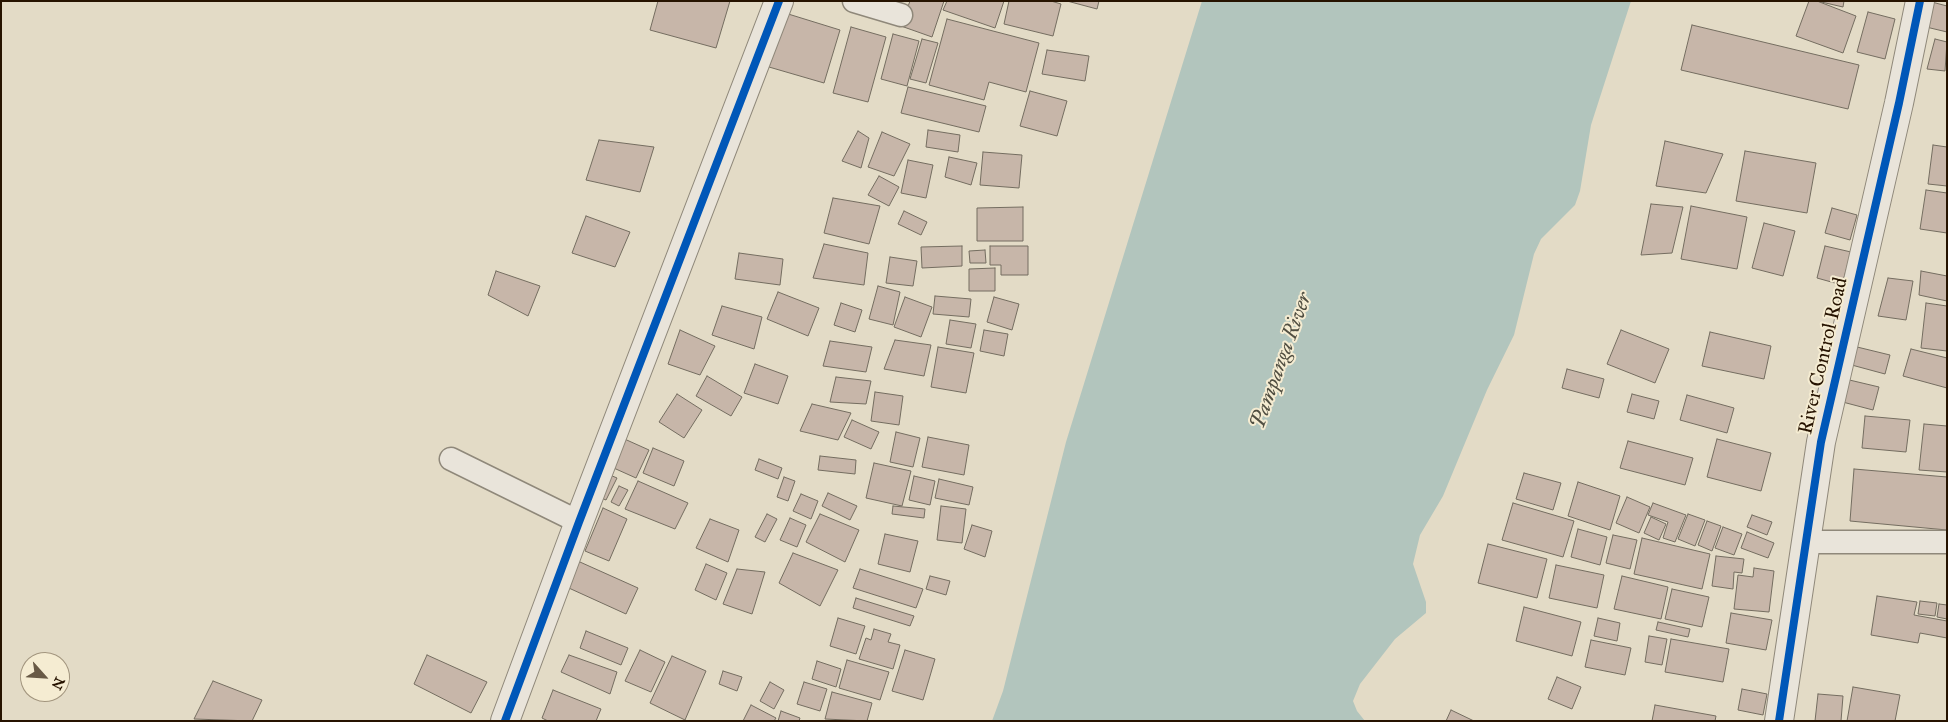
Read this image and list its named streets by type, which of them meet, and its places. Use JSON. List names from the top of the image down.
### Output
{
  "streets": {
    "street": ["River Control Road"]
  },
  "water": ["Pampanga River"],
  "north": "bottom right"
}
